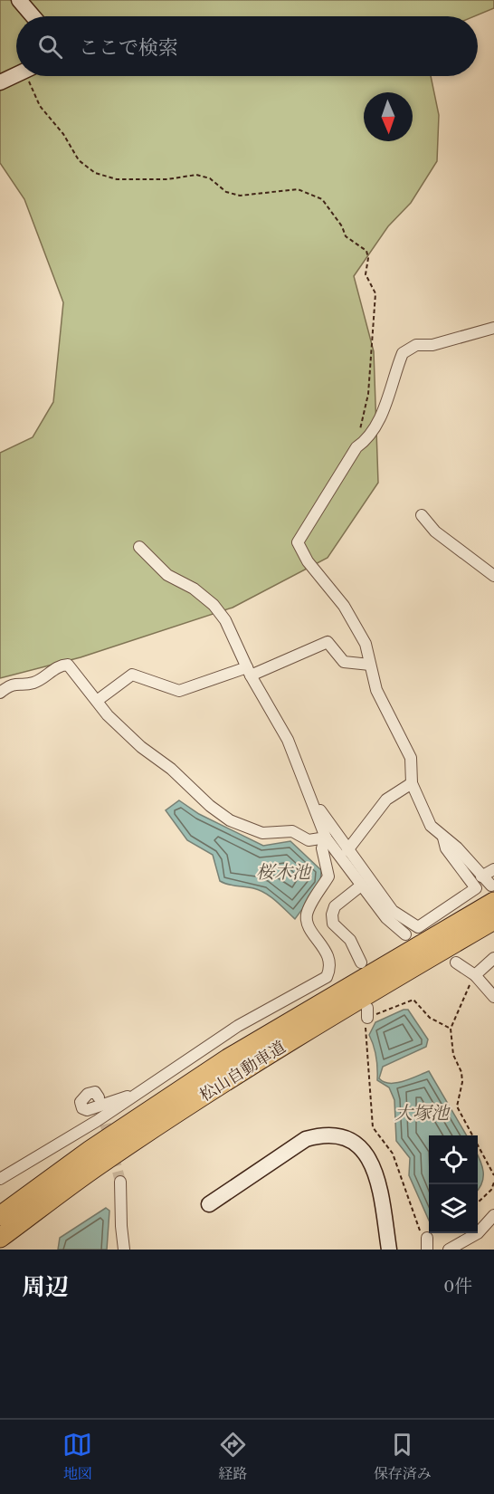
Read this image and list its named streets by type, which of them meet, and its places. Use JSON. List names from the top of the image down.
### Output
{
  "streets": {
    "highway": ["松山自動車道"]
  },
  "water": ["桜木池", "大塚池"],
  "north": "bottom",
  "page": {
    "search": "ここで検索",
    "heading": ["周辺", "0件"],
    "nav": ["地図", "経路", "保存済み"]
  }
}
